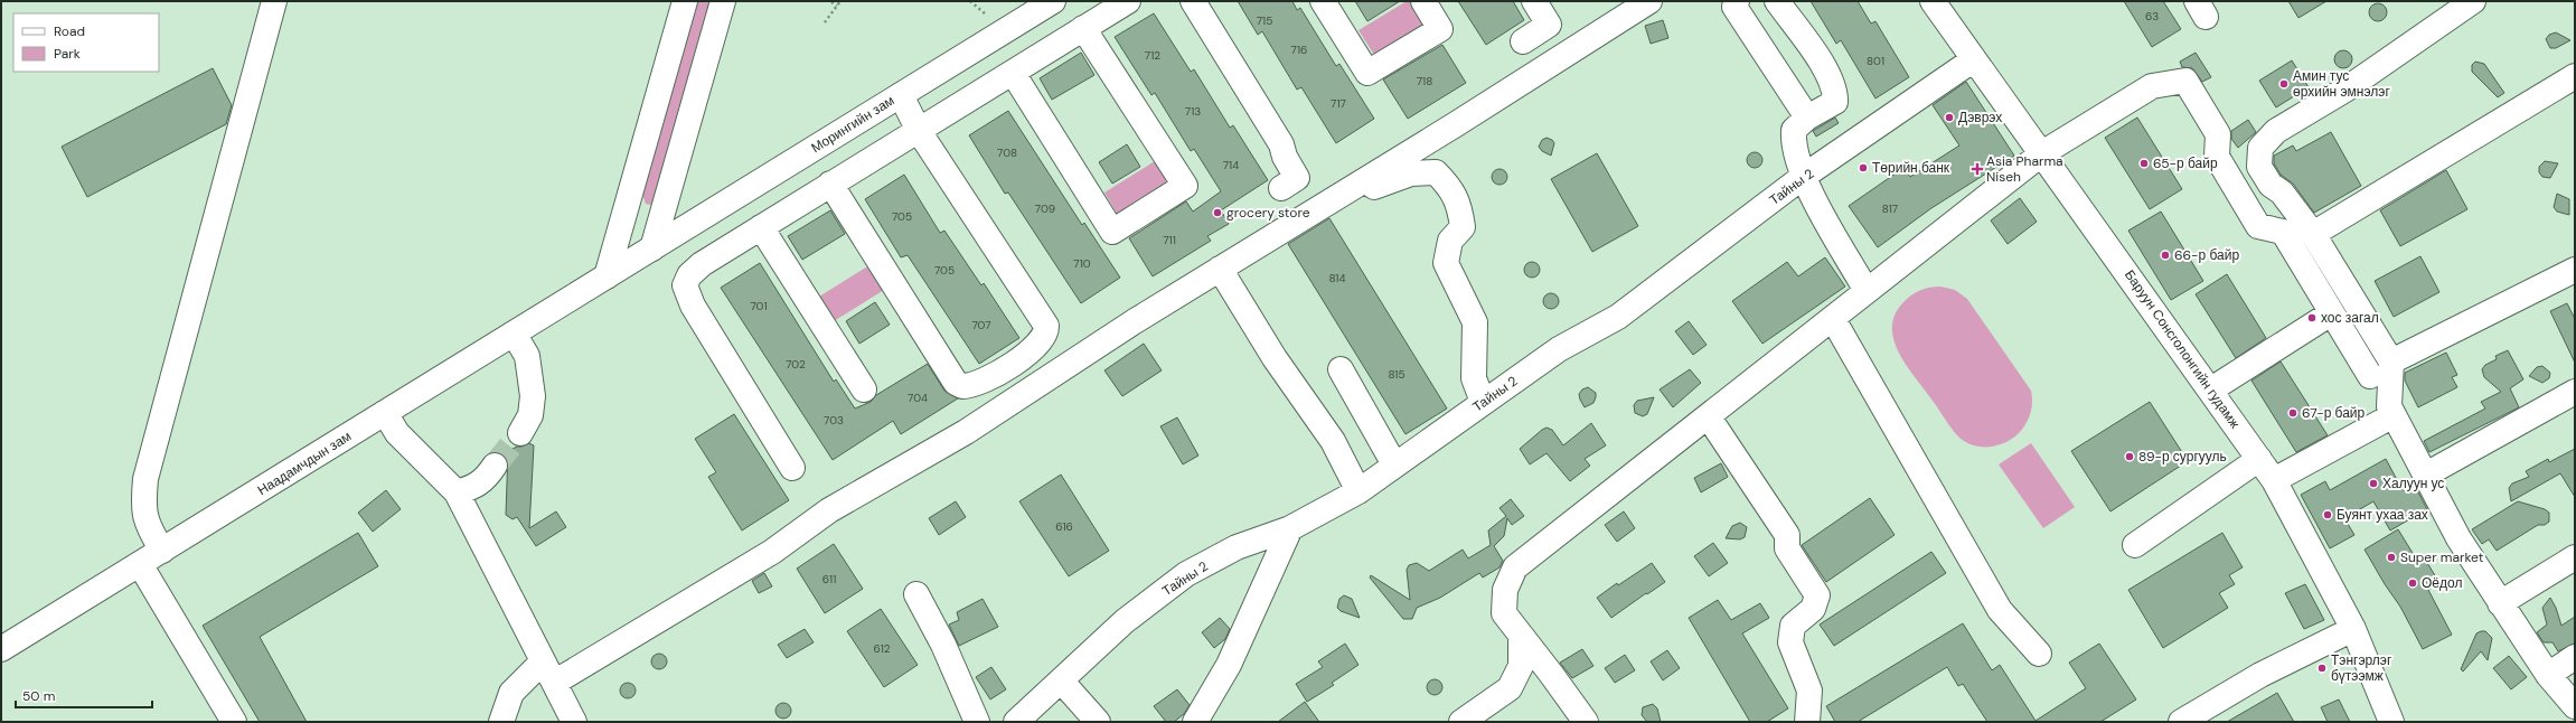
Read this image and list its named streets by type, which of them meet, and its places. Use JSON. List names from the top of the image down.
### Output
{
  "streets": {
    "street": [
      "Морингийн зам",
      "Тайны 2",
      "Баруун Сонсголонгийн гудамж",
      "Наадамчдын зам"
    ]
  },
  "crossings": [
    ["Морингийн зам", "Наадамчдын зам"],
    ["Тайны 2", "Баруун Сонсголонгийн гудамж"]
  ],
  "places": {
    "other": [
      "Амин тус өрхийн эмнэлэг",
      "Дэврэх",
      "65-р байр",
      "Төрийн банк",
      "grocery store",
      "66-р байр",
      "хос загал",
      "67-р байр",
      "89-р сургууль",
      "Халуун ус",
      "Буянт ухаа зах",
      "Super market",
      "Оёдол",
      "Тэнгэрлэг бүтээмж"
    ],
    "health": ["Asia Pharma Niseh"]
  },
  "house_numbers": [
    "63",
    "715",
    "716",
    "712",
    "801",
    "718",
    "717",
    "713",
    "708",
    "714",
    "709",
    "817",
    "705",
    "711",
    "710",
    "705",
    "814",
    "701",
    "707",
    "702",
    "815",
    "704",
    "703",
    "616",
    "611",
    "612"
  ],
  "legend": ["Road", "Park"],
  "scale_bar": "50 m"
}
